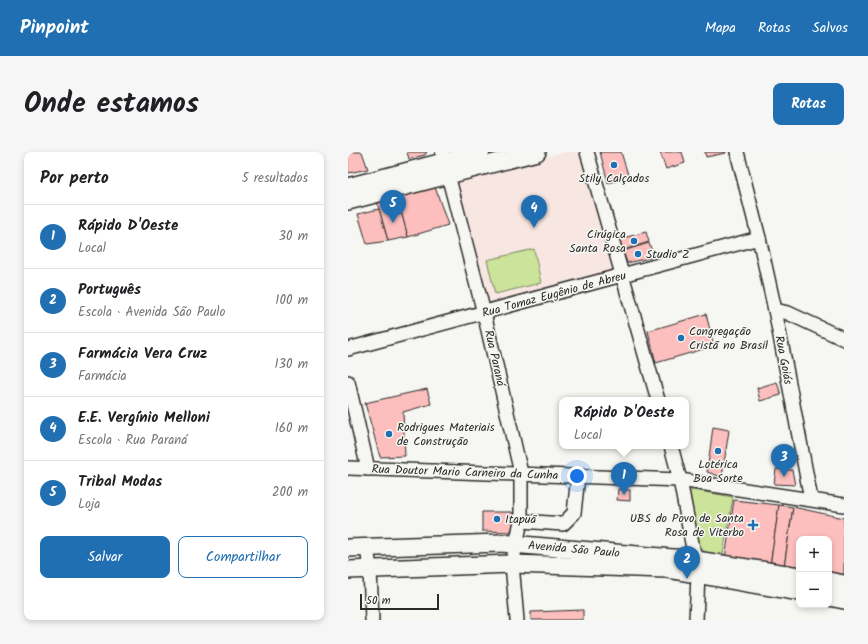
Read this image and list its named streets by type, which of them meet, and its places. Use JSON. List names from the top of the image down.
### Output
{
  "streets": {
    "main road": ["Avenida São Paulo"],
    "street": [
      "Rua Tomaz Eugênio de Abreu",
      "Rua Paraná",
      "Rua Goiás",
      "Rua Doutor Mario Carneiro da Cunha"
    ]
  },
  "crossings": [
    ["Rua Tomaz Eugênio de Abreu", "Rua Paraná"],
    ["Rua Tomaz Eugênio de Abreu", "Rua Goiás"],
    ["Rua Paraná", "Rua Doutor Mario Carneiro da Cunha"],
    ["Rua Paraná", "Avenida São Paulo"],
    ["Rua Goiás", "Rua Doutor Mario Carneiro da Cunha"]
  ],
  "places": {
    "other": [
      "Stily Calçados",
      "Cirúgica Santa Rosa",
      "Studio Z",
      "Congregação Cristã no Brasil",
      "Rodrigues Materiais de Construção",
      "Lotérica Boa Sorte",
      "Itapuã"
    ],
    "health": ["UBS do Povo de Santa Rosa de Viterbo"]
  },
  "scale_bar": "50 m",
  "page": {
    "header": "Pinpoint",
    "nav": ["Mapa", "Rotas", "Salvos"],
    "title": "Onde estamos",
    "buttons": [
      "Rotas",
      ["Salvar", "Compartilhar"]
    ],
    "heading": ["Por perto", "5 resultados"],
    "pins": [
      "5",
      "4",
      "3",
      "1",
      "2"
    ],
    "list": [
      {
        "mark": "1",
        "name": "Rápido D'Oeste",
        "note": "Local",
        "value": "30 m"
      },
      {
        "mark": "2",
        "name": "Português",
        "note": "Escola · Avenida São Paulo",
        "value": "100 m"
      },
      {
        "mark": "3",
        "name": "Farmácia Vera Cruz",
        "note": "Farmácia",
        "value": "130 m"
      },
      {
        "mark": "4",
        "name": "E.E. Vergínio Melloni",
        "note": "Escola · Rua Paraná",
        "value": "160 m"
      },
      {
        "mark": "5",
        "name": "Tribal Modas",
        "note": "Loja",
        "value": "200 m"
      }
    ],
    "popup": ["Rápido D'Oeste", "Local"],
    "map_buttons": ["+", "−"],
    "scale": "50 m"
  }
}
